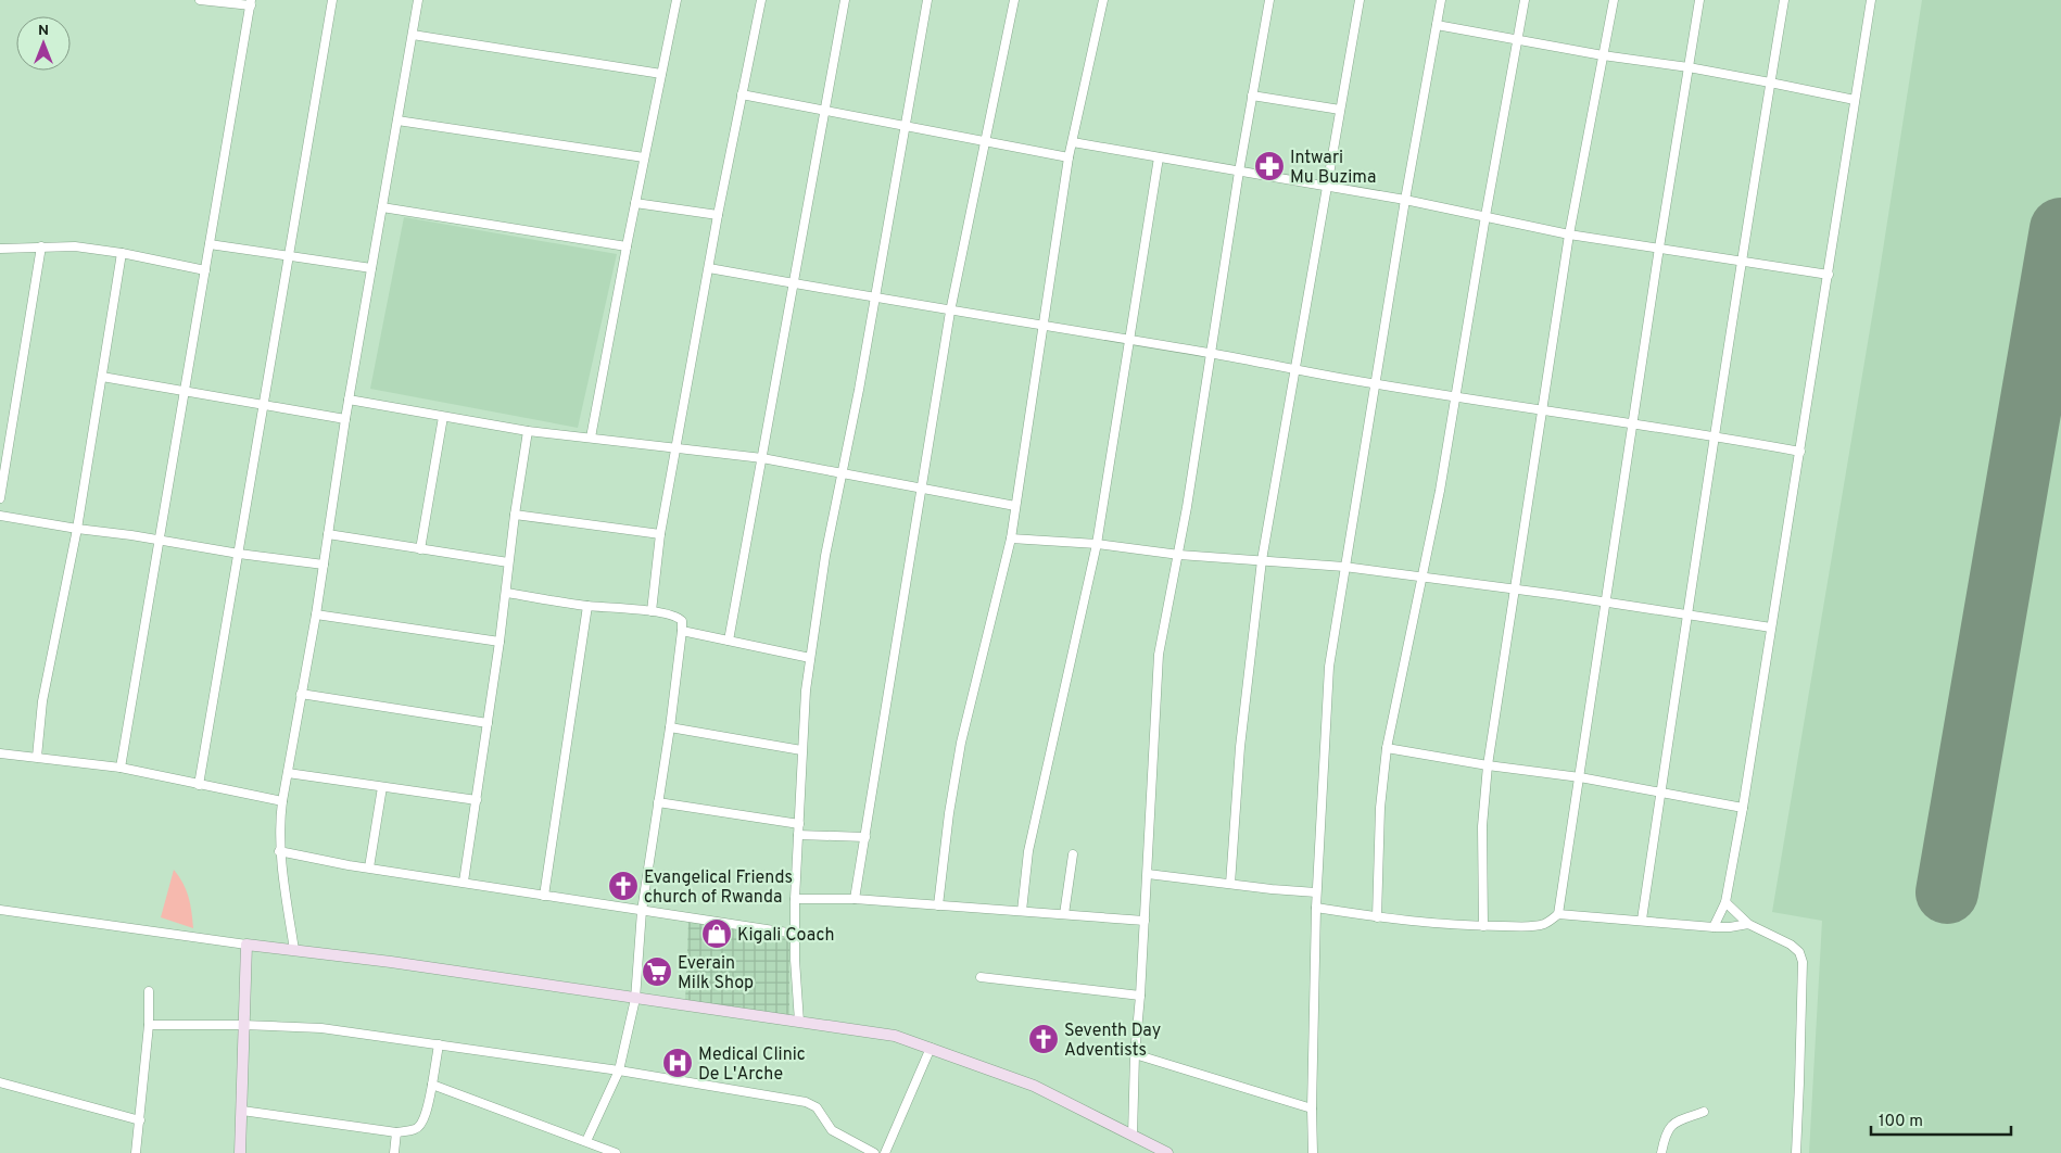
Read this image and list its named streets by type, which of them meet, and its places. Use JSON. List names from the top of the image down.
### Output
{
  "places": {
    "pharmacy": ["Intwari Mu Buzima"],
    "church": ["Evangelical Friends church of Rwanda", "Seventh Day Adventists"],
    "shop": ["Kigali Coach"],
    "supermarket": ["Everain Milk Shop"],
    "hospital": ["Medical Clinic De L'Arche"]
  },
  "scale_bar": "100 m",
  "north": "top"
}
